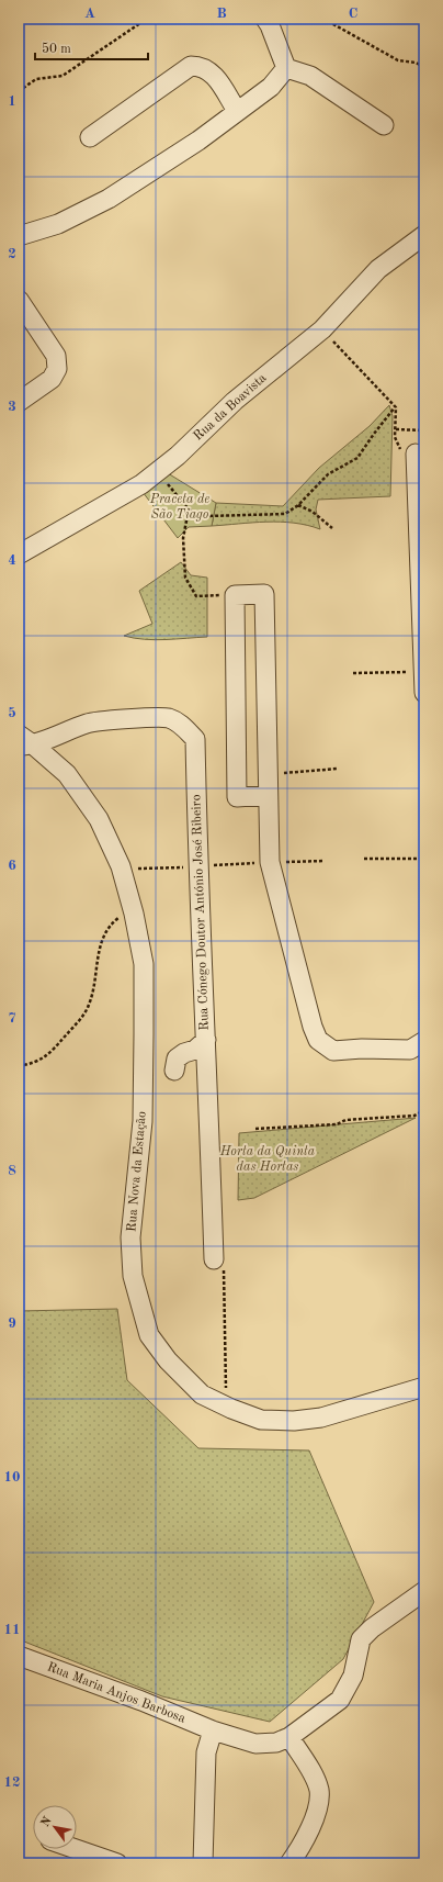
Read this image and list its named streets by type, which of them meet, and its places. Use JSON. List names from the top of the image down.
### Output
{
  "streets": {
    "street": [
      "Rua da Boavista",
      "Rua Cónego Doutor António José Ribeiro",
      "Rua Nova da Estação",
      "Rua Maria Anjos Barbosa"
    ]
  },
  "crossings": [
    ["Rua Cónego Doutor António José Ribeiro", "Rua Nova da Estação"]
  ],
  "parks": ["Praceta de São Tiago", "Horta da Quinta das Hortas"],
  "scale_bar": "50 m",
  "north": "top left",
  "grid": {
    "columns": ["A", "B", "C"],
    "rows": [
      "1",
      "2",
      "3",
      "4",
      "5",
      "6",
      "7",
      "8",
      "9",
      "10",
      "11",
      "12"
    ]
  }
}
